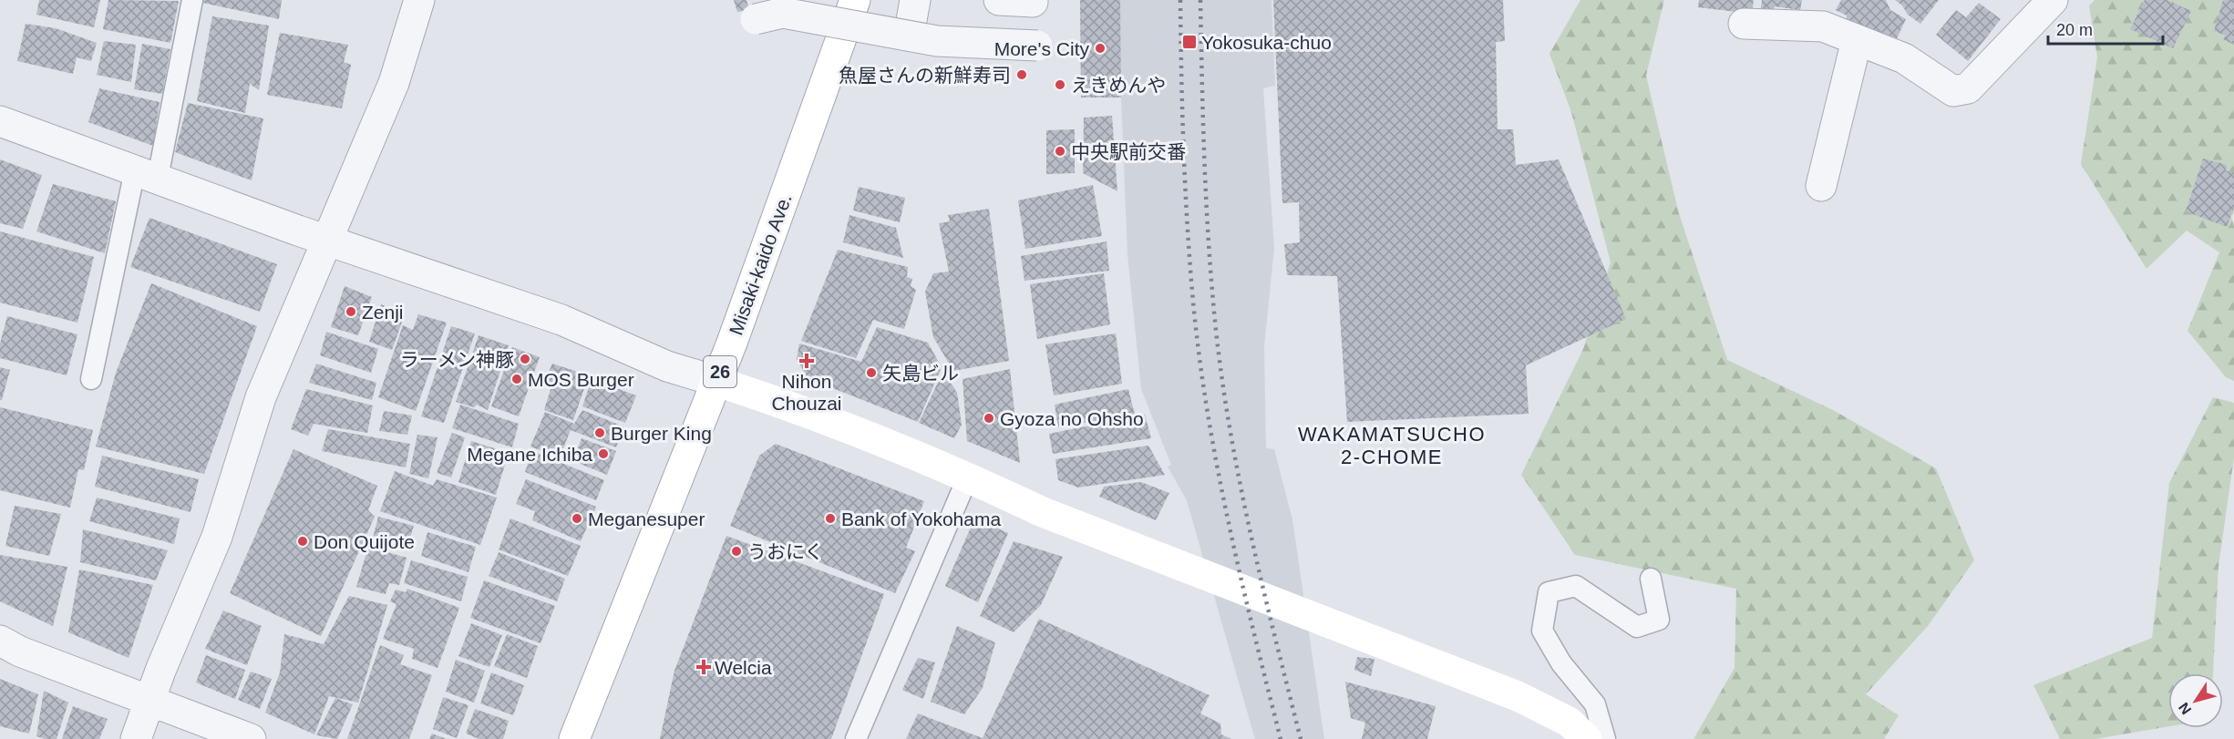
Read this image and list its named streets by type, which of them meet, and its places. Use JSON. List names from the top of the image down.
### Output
{
  "streets": {
    "street": ["Misaki-kaido Ave.", "26"]
  },
  "districts": ["WAKAMATSUCHO 2-CHOME"],
  "places": {
    "transit": ["Yokosuka-chuo"],
    "other": [
      "More's City",
      "魚屋さんの新鮮寿司",
      "えきめんや",
      "中央駅前交番",
      "Zenji",
      "ラーメン神豚",
      "矢島ビル",
      "MOS Burger",
      "Gyoza no Ohsho",
      "Burger King",
      "Megane Ichiba",
      "Meganesuper",
      "Bank of Yokohama",
      "Don Quijote",
      "うおにく"
    ],
    "health": ["Nihon Chouzai", "Welcia"]
  },
  "scale_bar": "20 m",
  "north": "bottom left"
}
